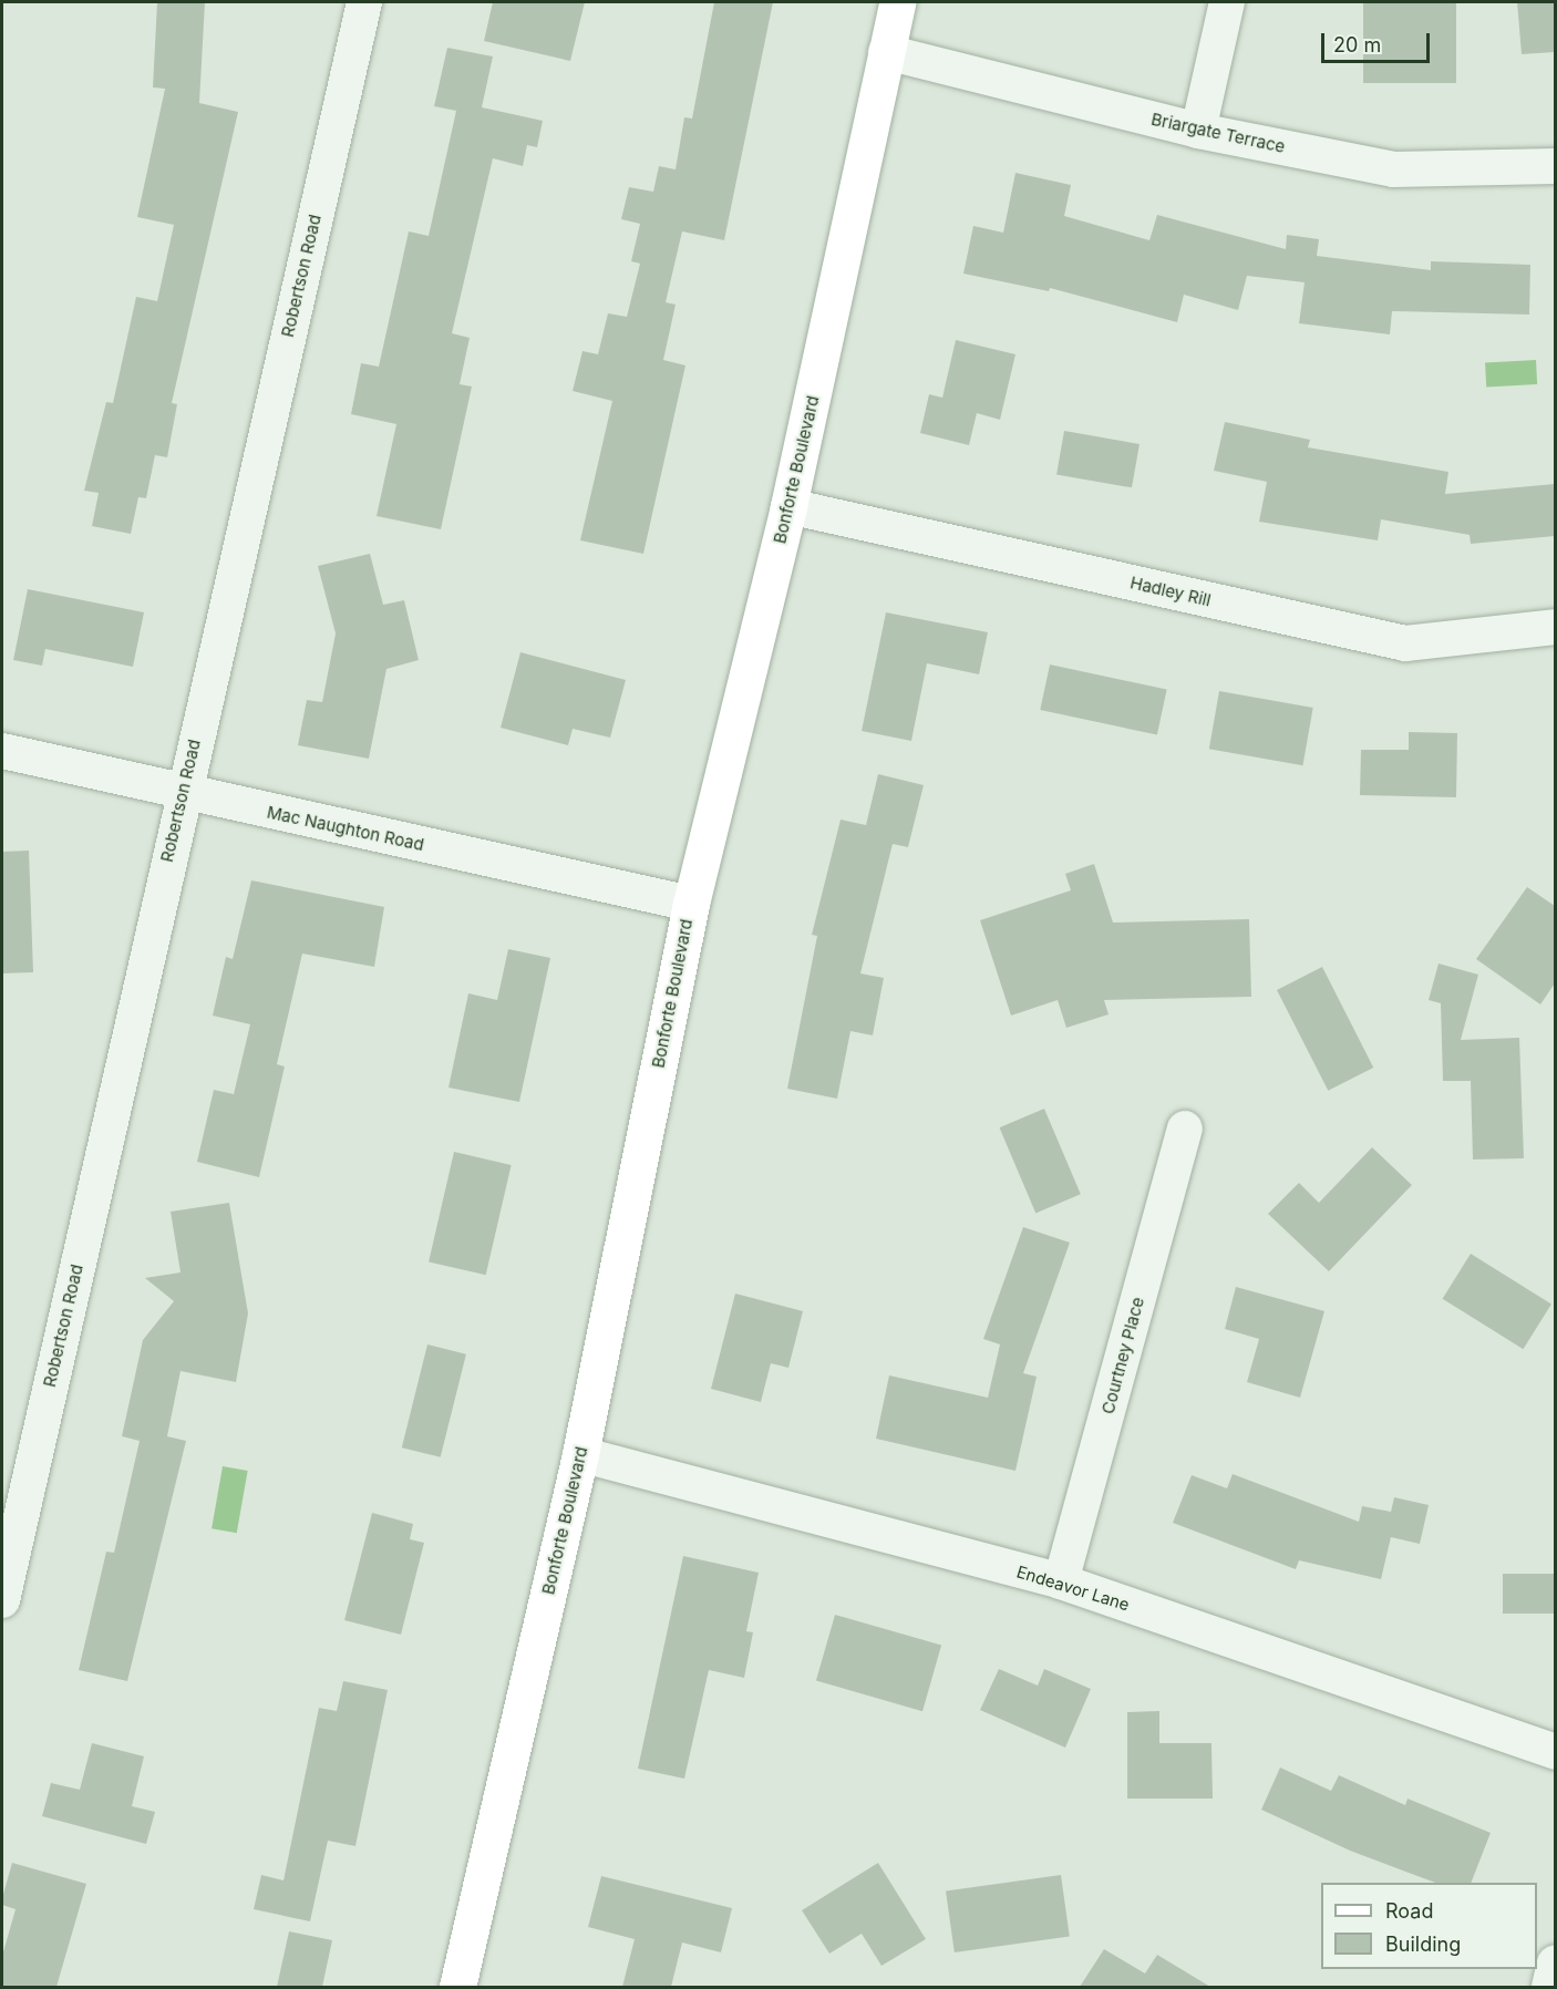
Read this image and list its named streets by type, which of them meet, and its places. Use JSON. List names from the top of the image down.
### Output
{
  "streets": {
    "main road": ["Bonforte Boulevard"],
    "street": [
      "Briargate Terrace",
      "Robertson Road",
      "Hadley Rill",
      "Mac Naughton Road",
      "Courtney Place",
      "Endeavor Lane"
    ]
  },
  "crossings": [
    ["Briargate Terrace", "Bonforte Boulevard"],
    ["Robertson Road", "Mac Naughton Road"],
    ["Bonforte Boulevard", "Hadley Rill"],
    ["Bonforte Boulevard", "Mac Naughton Road"],
    ["Bonforte Boulevard", "Endeavor Lane"],
    ["Courtney Place", "Endeavor Lane"]
  ],
  "legend": ["Road", "Building"],
  "scale_bar": "20 m"
}
